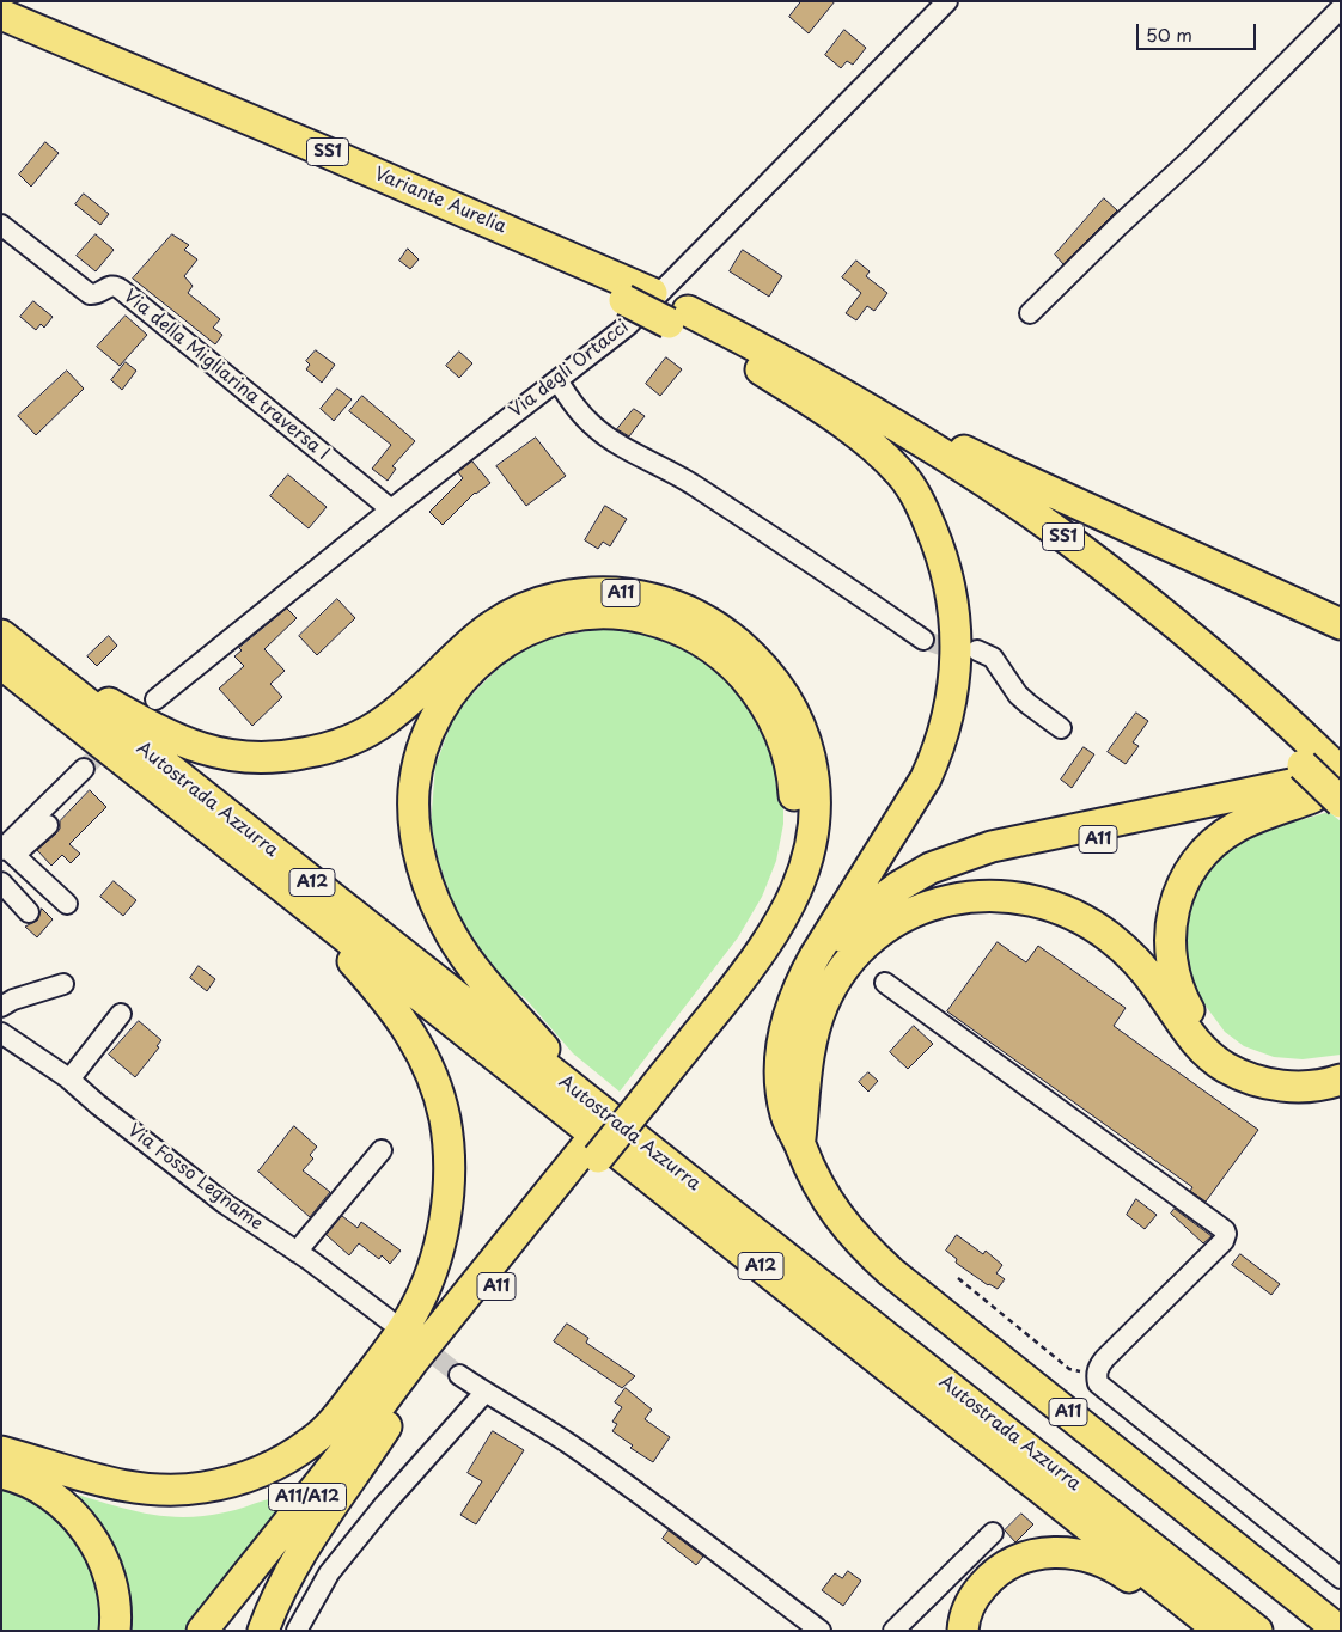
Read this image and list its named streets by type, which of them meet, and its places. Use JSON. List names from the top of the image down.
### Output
{
  "streets": {
    "highway": [
      "SS1",
      "Variante Aurelia",
      "A11",
      "Autostrada Azzurra",
      "A12",
      "A11/A12"
    ],
    "street": ["Via degli Ortacci", "Via della Migliarina traversa I", "Via Fosso Legname"]
  },
  "crossings": [
    ["SS1", "Variante Aurelia"],
    ["SS1", "A11"],
    ["Via degli Ortacci", "Via della Migliarina traversa I"],
    ["A11", "Autostrada Azzurra"],
    ["A11", "A11/A12"]
  ],
  "scale_bar": "50 m"
}
